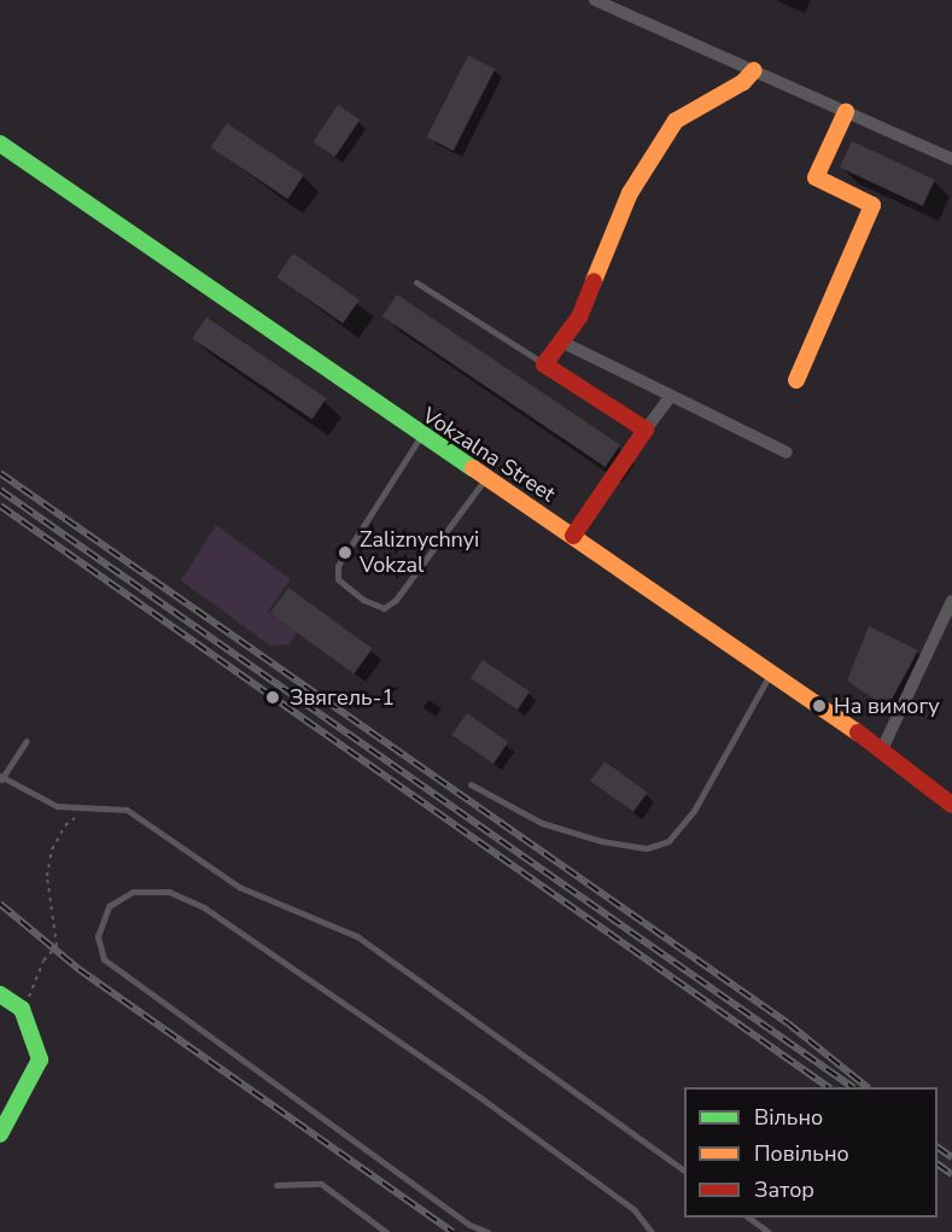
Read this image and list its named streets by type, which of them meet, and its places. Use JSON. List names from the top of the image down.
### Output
{
  "streets": {
    "street": ["Vokzalna Street"]
  },
  "places": ["Zaliznychnyi Vokzal", "Звягель-1", "На вимогу"],
  "legend": ["Вільно", "Повільно", "Затор"]
}
